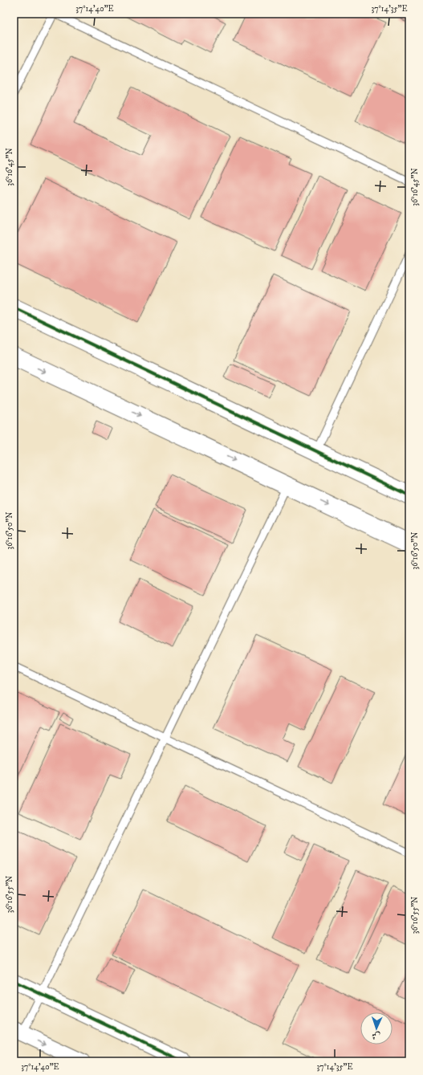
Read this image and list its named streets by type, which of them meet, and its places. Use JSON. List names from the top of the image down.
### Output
{
  "north": "bottom",
  "coordinates": [
    "37°14'40\"E",
    "37°14'35\"E",
    "36°16'45\"N",
    "36°16'50\"N",
    "36°16'55\"N"
  ]
}
